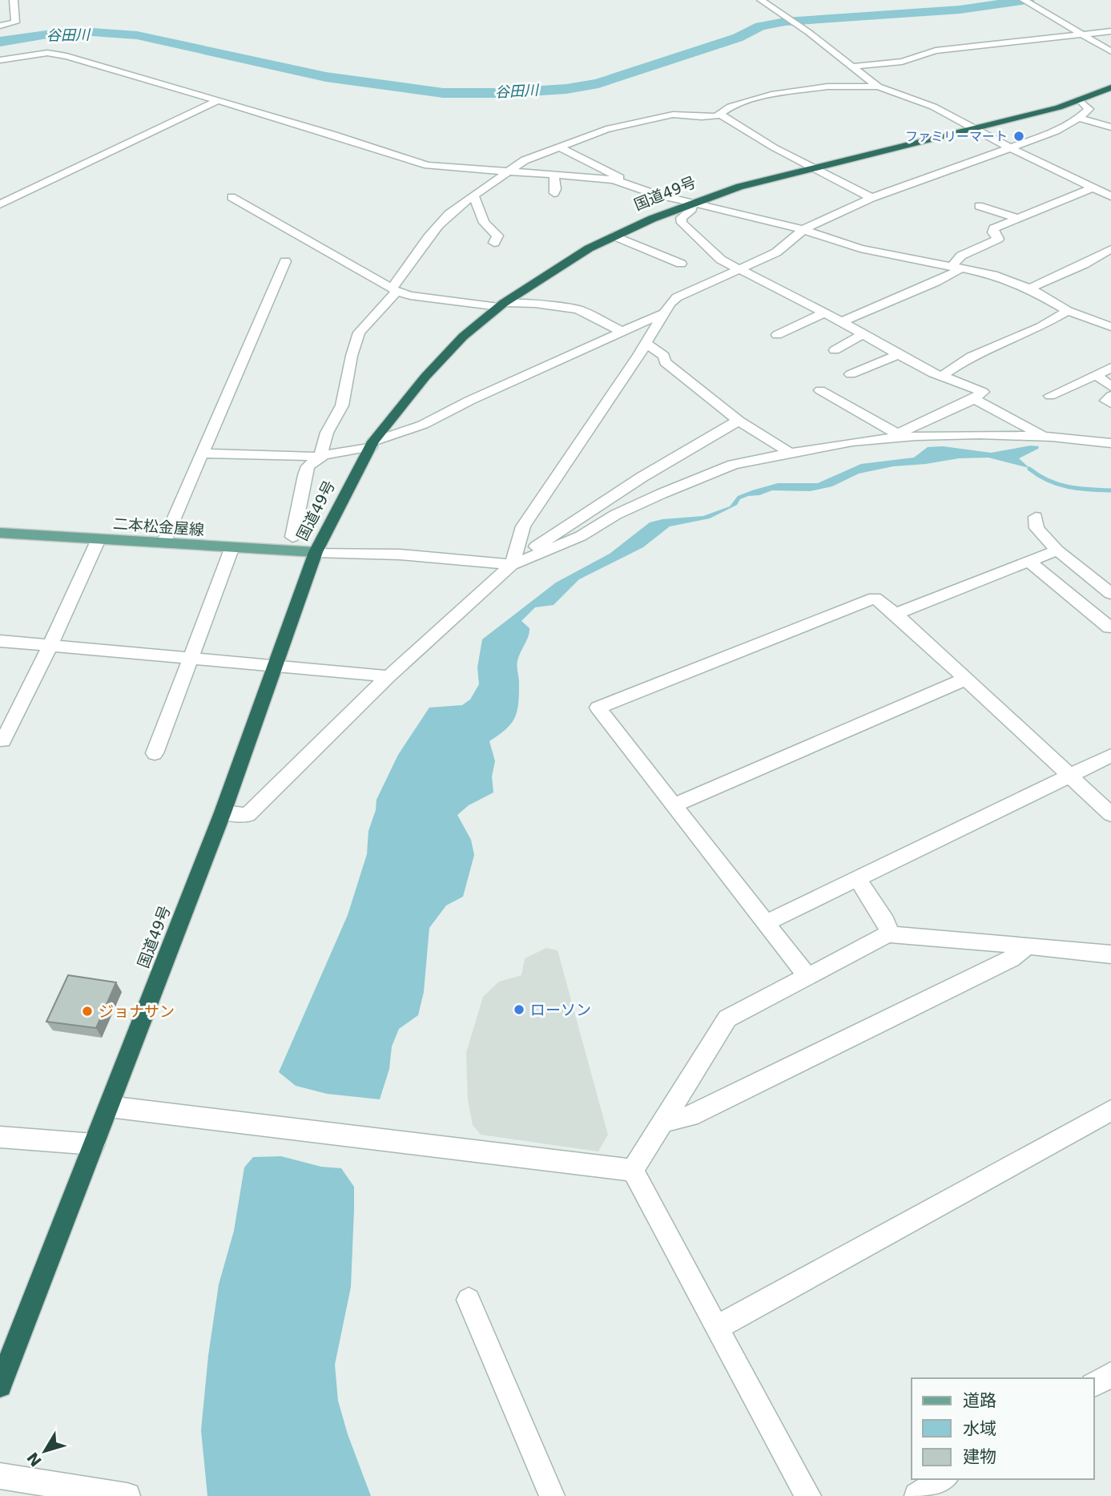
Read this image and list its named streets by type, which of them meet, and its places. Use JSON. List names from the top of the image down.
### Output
{
  "streets": {
    "highway": ["国道49号"],
    "main road": ["二本松金屋線"]
  },
  "crossings": [
    ["国道49号", "二本松金屋線"]
  ],
  "water": ["谷田川"],
  "places": ["ファミリーマート", "ローソン", "ジョナサン"],
  "legend": ["道路", "水域", "建物"],
  "north": "bottom left"
}
